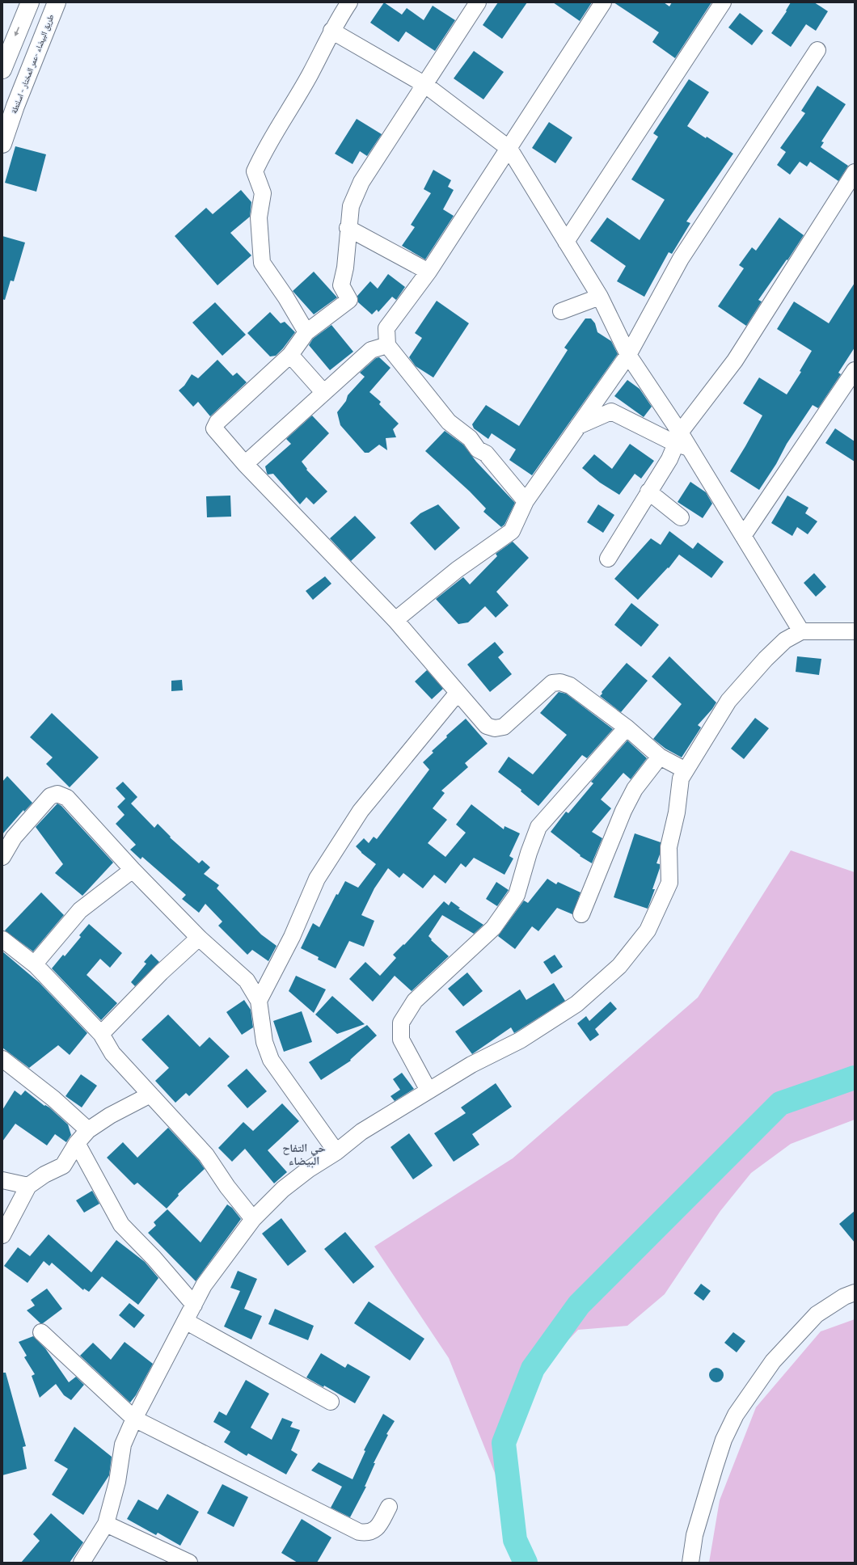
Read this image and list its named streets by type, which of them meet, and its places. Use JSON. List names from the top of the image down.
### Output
{
  "streets": {
    "main road": ["طريق البيضاء -عمر المختار - اسلنطة"]
  },
  "districts": ["حي التفاح البيضاء"]
}
